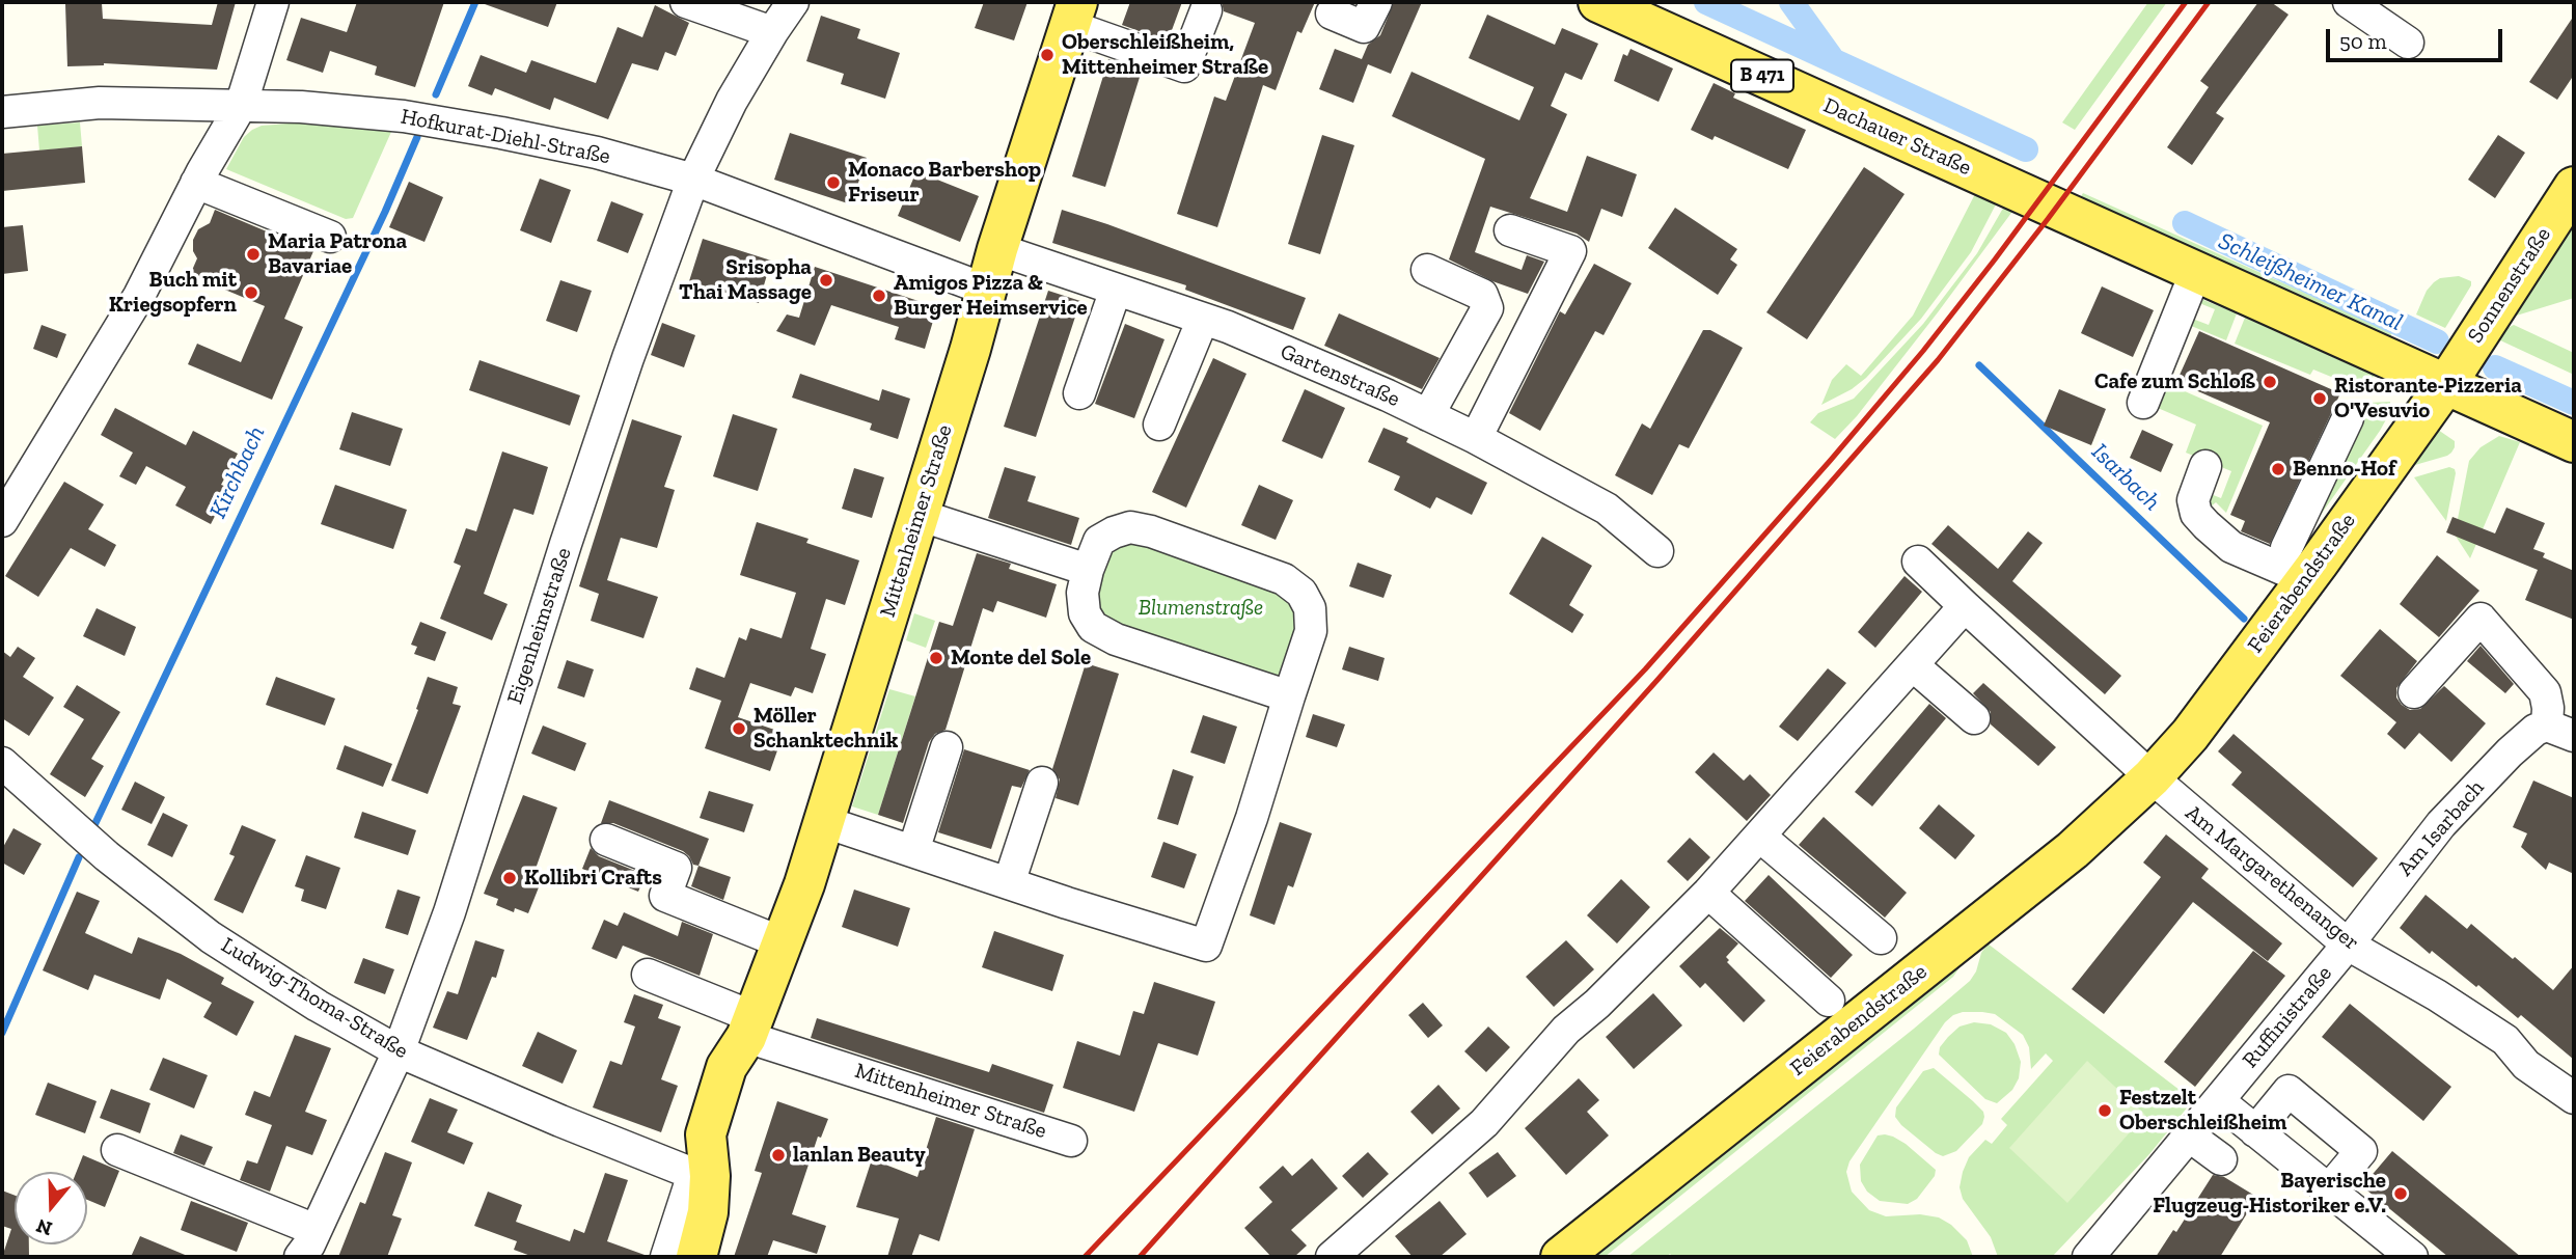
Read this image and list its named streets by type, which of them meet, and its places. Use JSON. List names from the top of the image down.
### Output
{
  "streets": {
    "main road": [
      "B 471",
      "Dachauer Straße",
      "Sonnenstraße",
      "Mittenheimer Straße",
      "Feierabendstraße"
    ],
    "street": [
      "Hofkurat-Diehl-Straße",
      "Gartenstraße",
      "Eigenheimstraße",
      "Am Isarbach",
      "Am Margarethenanger",
      "Ludwig-Thoma-Straße",
      "Ruffinistraße"
    ]
  },
  "crossings": [
    ["Hofkurat-Diehl-Straße", "Mittenheimer Straße"],
    ["Hofkurat-Diehl-Straße", "Eigenheimstraße"],
    ["Dachauer Straße", "Sonnenstraße"],
    ["Dachauer Straße", "Feierabendstraße"],
    ["Sonnenstraße", "Feierabendstraße"],
    ["Gartenstraße", "Mittenheimer Straße"],
    ["Feierabendstraße", "Am Margarethenanger"],
    ["Eigenheimstraße", "Ludwig-Thoma-Straße"],
    ["Am Isarbach", "Am Margarethenanger"],
    ["Am Isarbach", "Ruffinistraße"],
    ["Am Margarethenanger", "Ruffinistraße"]
  ],
  "water": ["Schleißheimer Kanal", "Kirchbach", "Isarbach"],
  "parks": ["Blumenstraße"],
  "places": [
    "Oberschleißheim, Mittenheimer Straße",
    "Monaco Barbershop Friseur",
    "Maria Patrona Bavariae",
    "Srisopha Thai Massage",
    "Buch mit Kriegsopfern",
    "Amigos Pizza & Burger Heimservice",
    "Cafe zum Schloß",
    "Ristorante-Pizzeria O'Vesuvio",
    "Benno-Hof",
    "Monte del Sole",
    "Möller Schanktechnik",
    "Kollibri Crafts",
    "Festzelt Oberschleißheim",
    "lanlan Beauty",
    "Bayerische Flugzeug-Historiker e.V."
  ],
  "scale_bar": "50 m",
  "north": "bottom"
}
